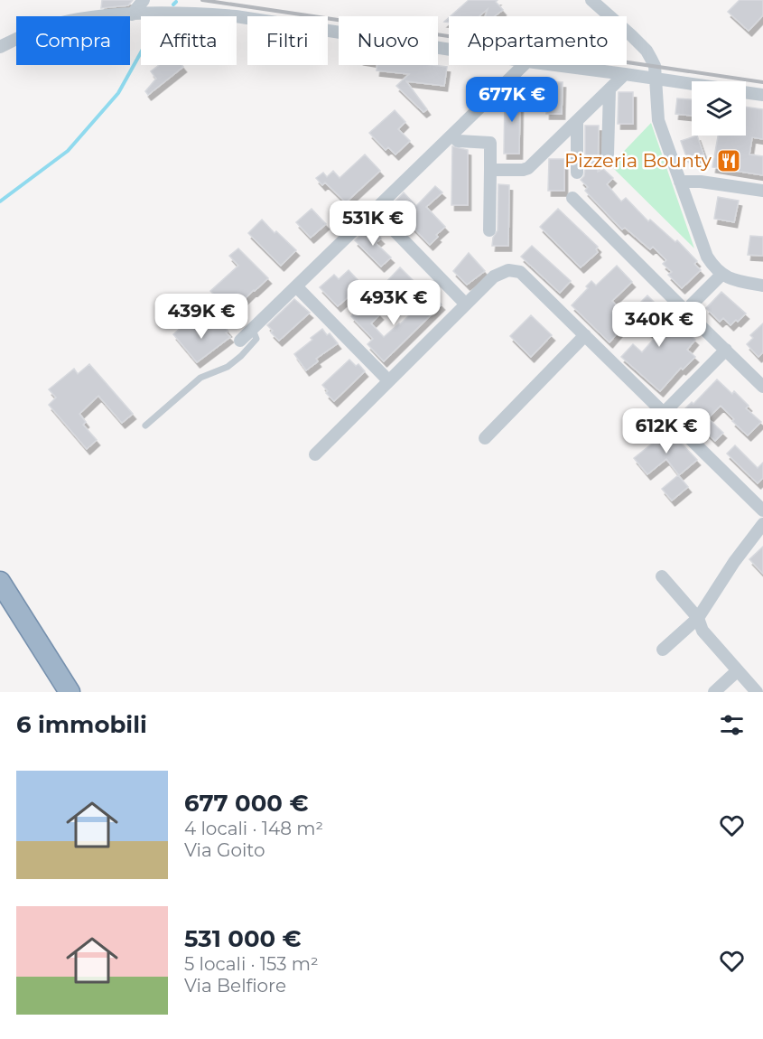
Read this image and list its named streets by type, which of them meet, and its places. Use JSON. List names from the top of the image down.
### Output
{
  "places": {
    "restaurant": ["Pizzeria Bounty"]
  },
  "page": {
    "chip": [
      "Compra",
      "Affitta",
      "Filtri",
      "Nuovo",
      "Appartamento"
    ],
    "price": [
      "677K €",
      "531K €",
      "493K €",
      "439K €",
      "340K €",
      "612K €"
    ],
    "heading": "6 immobili",
    "list": [
      {
        "name": "677 000 €",
        "note": "4 locali · 148 m² · Via Goito"
      },
      {
        "name": "531 000 €",
        "note": "5 locali · 153 m² · Via Belfiore"
      }
    ]
  }
}
